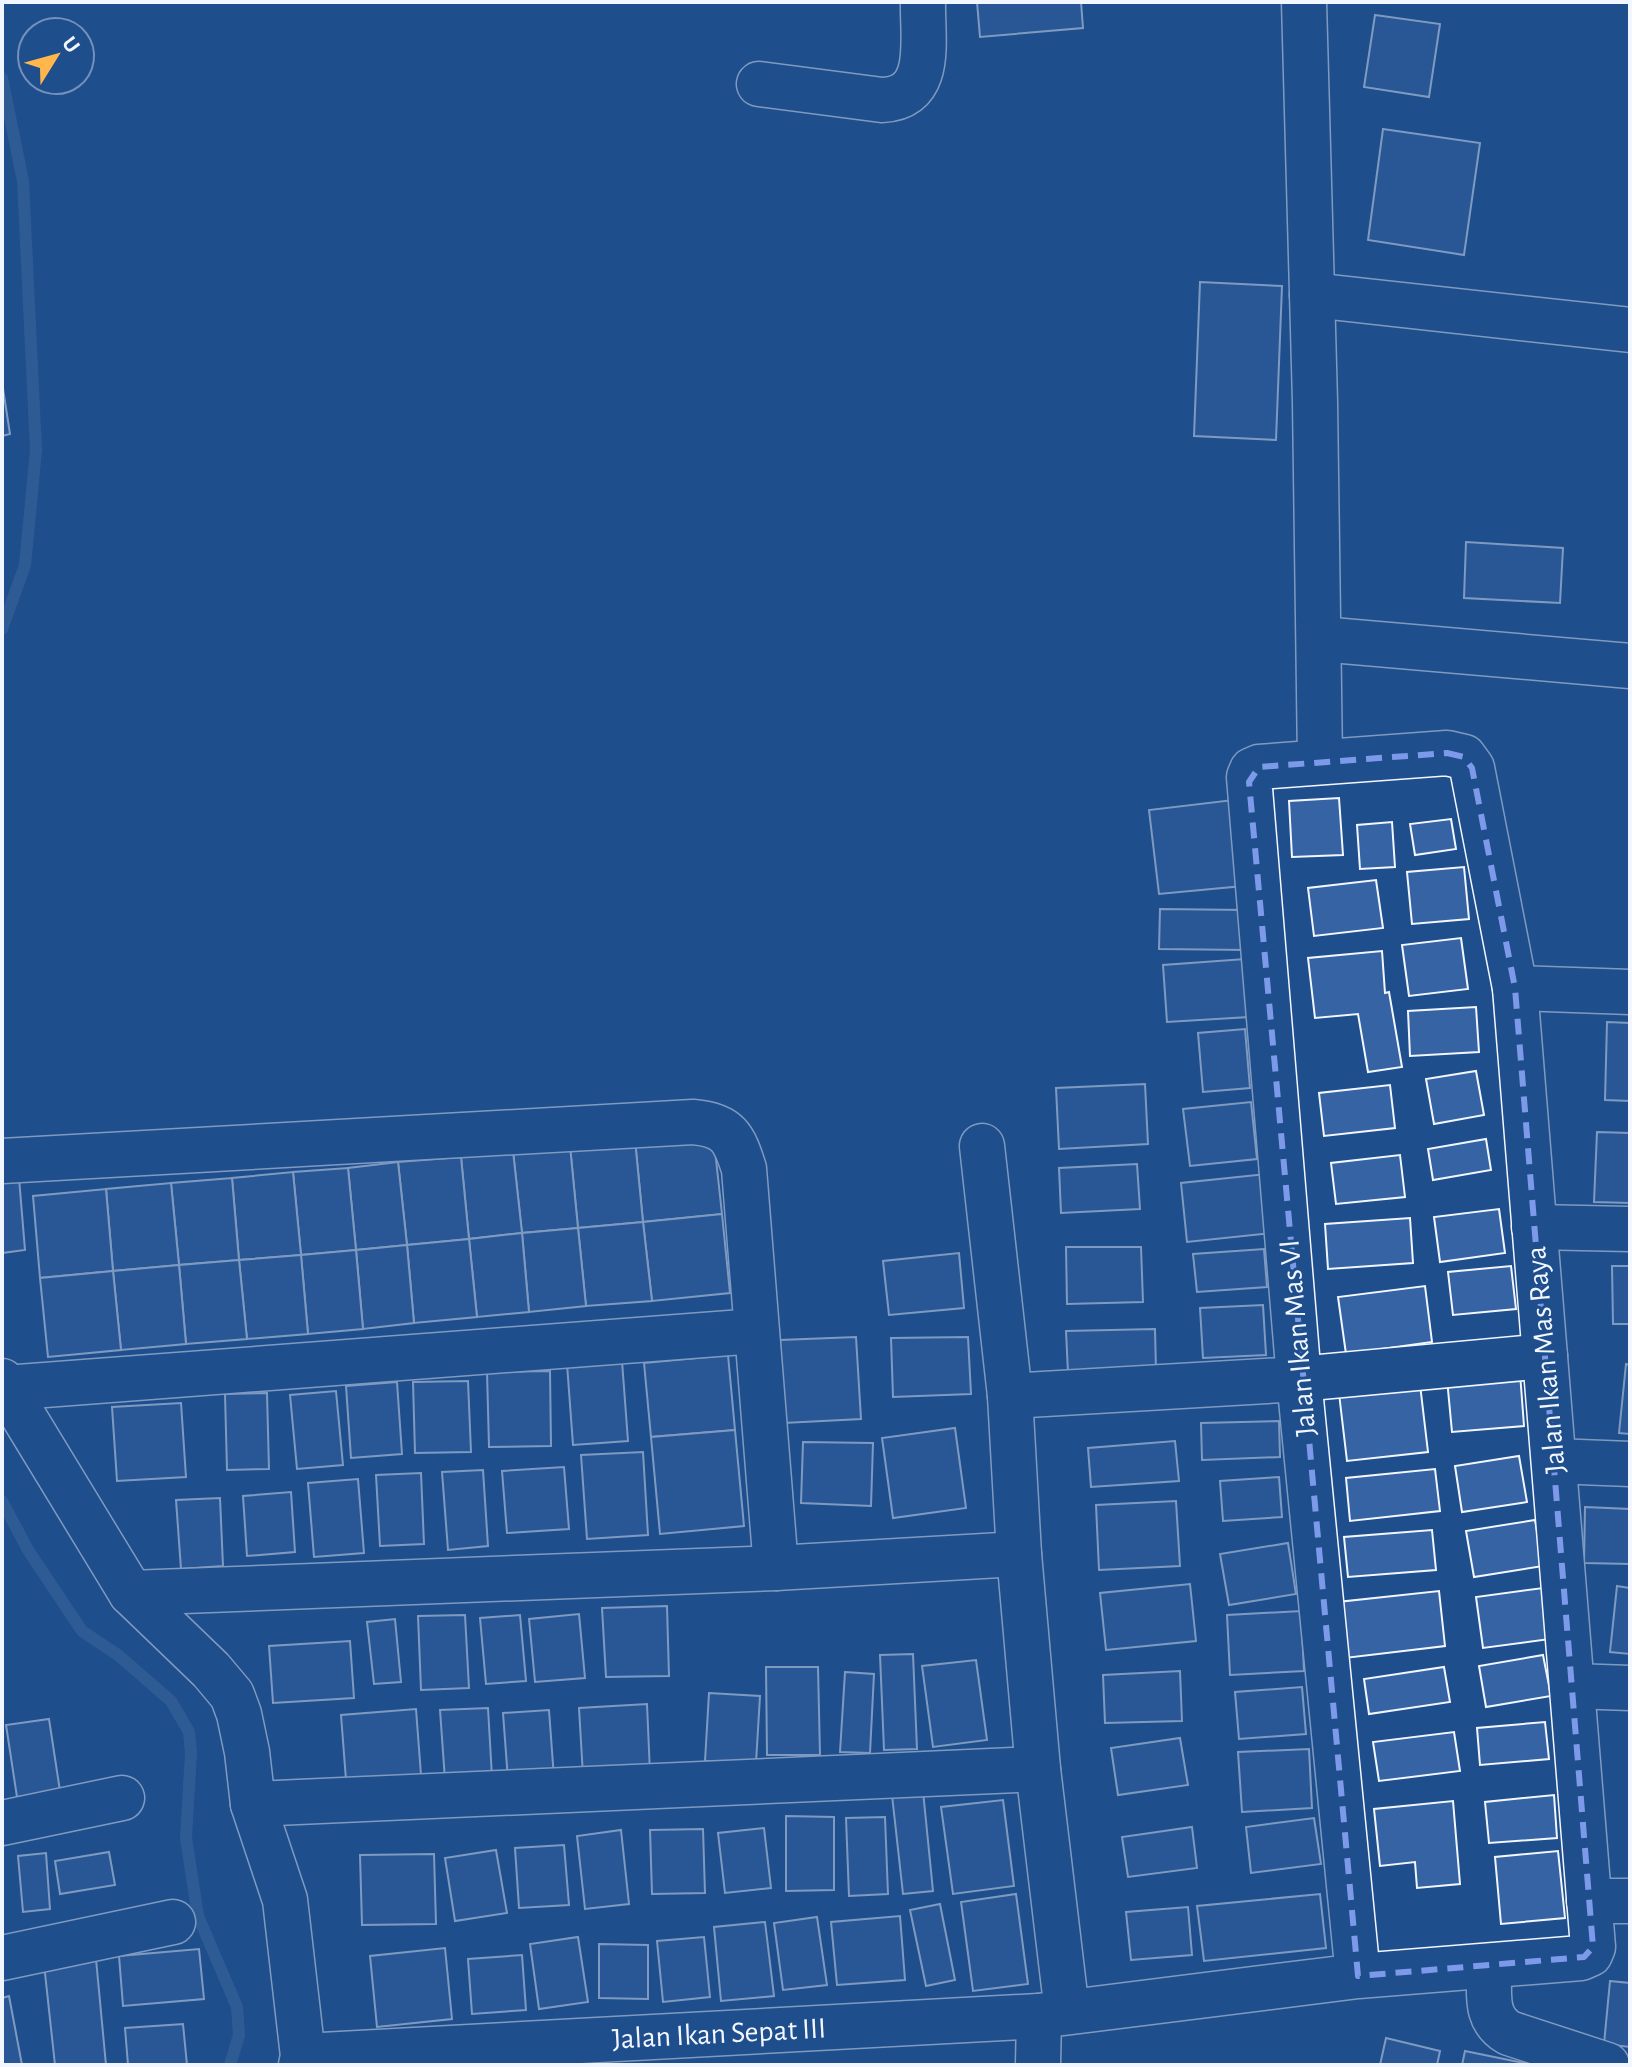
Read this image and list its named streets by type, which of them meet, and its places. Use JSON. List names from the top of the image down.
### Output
{
  "streets": {
    "street": ["Jalan Ikan Mas VI", "Jalan Ikan Mas Raya", "Jalan Ikan Sepat III"]
  },
  "crossings": [
    ["Jalan Ikan Mas VI", "Jalan Ikan Mas Raya"],
    ["Jalan Ikan Mas VI", "Jalan Ikan Sepat III"],
    ["Jalan Ikan Mas Raya", "Jalan Ikan Sepat III"]
  ],
  "north": "top right"
}
